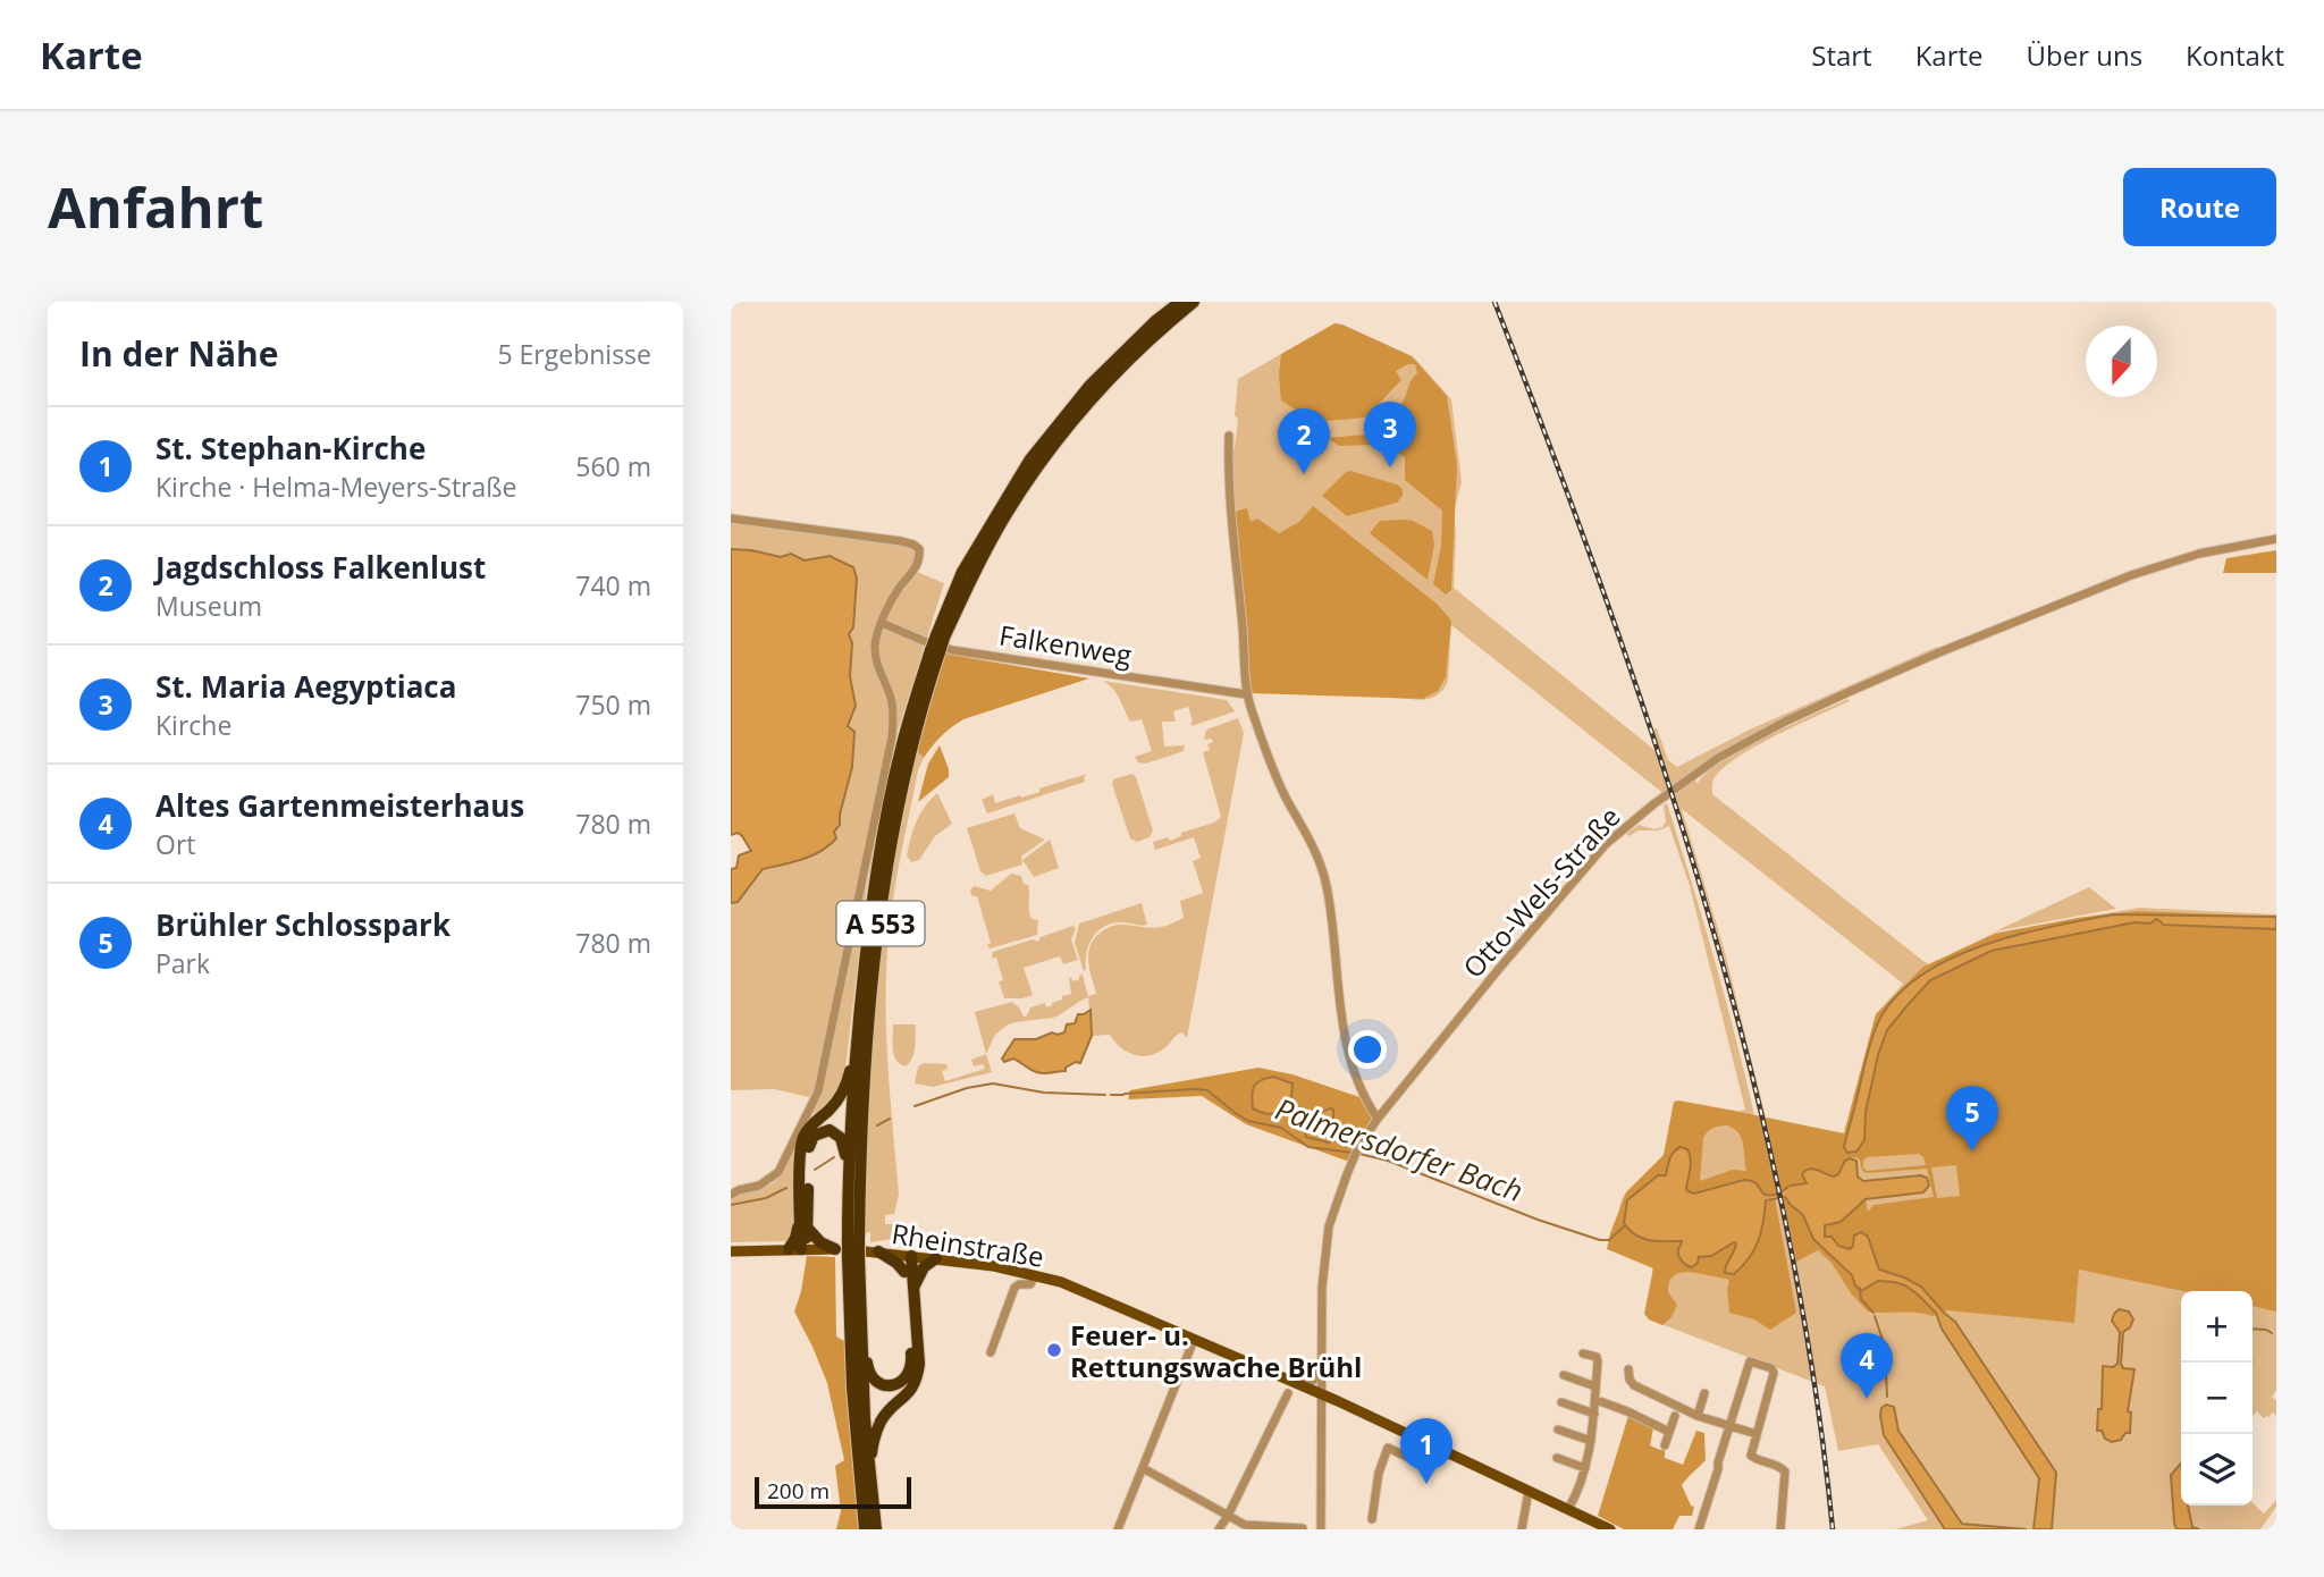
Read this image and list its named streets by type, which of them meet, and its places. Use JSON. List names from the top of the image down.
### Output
{
  "streets": {
    "highway": ["A 553"],
    "main road": ["Rheinstraße"],
    "street": ["Falkenweg", "Otto-Wels-Straße"]
  },
  "crossings": [
    ["Otto-Wels-Straße", "Rheinstraße"]
  ],
  "water": ["Palmersdorfer Bach"],
  "places": ["Feuer- u. Rettungswache Brühl"],
  "scale_bar": "200 m",
  "north": "bottom",
  "page": {
    "header": "Karte",
    "nav": [
      "Start",
      "Karte",
      "Über uns",
      "Kontakt"
    ],
    "buttons": "Route",
    "title": "Anfahrt",
    "heading": ["In der Nähe", "5 Ergebnisse"],
    "pins": [
      "3",
      "2",
      "5",
      "4",
      "1"
    ],
    "list": [
      {
        "mark": "1",
        "name": "St. Stephan-Kirche",
        "note": "Kirche · Helma-Meyers-Straße",
        "value": "560 m"
      },
      {
        "mark": "2",
        "name": "Jagdschloss Falkenlust",
        "note": "Museum",
        "value": "740 m"
      },
      {
        "mark": "3",
        "name": "St. Maria Aegyptiaca",
        "note": "Kirche",
        "value": "750 m"
      },
      {
        "mark": "4",
        "name": "Altes Gartenmeisterhaus",
        "note": "Ort",
        "value": "780 m"
      },
      {
        "mark": "5",
        "name": "Brühler Schlosspark",
        "note": "Park",
        "value": "780 m"
      }
    ],
    "map_buttons": ["+", "−"],
    "scale": "200 m"
  }
}
